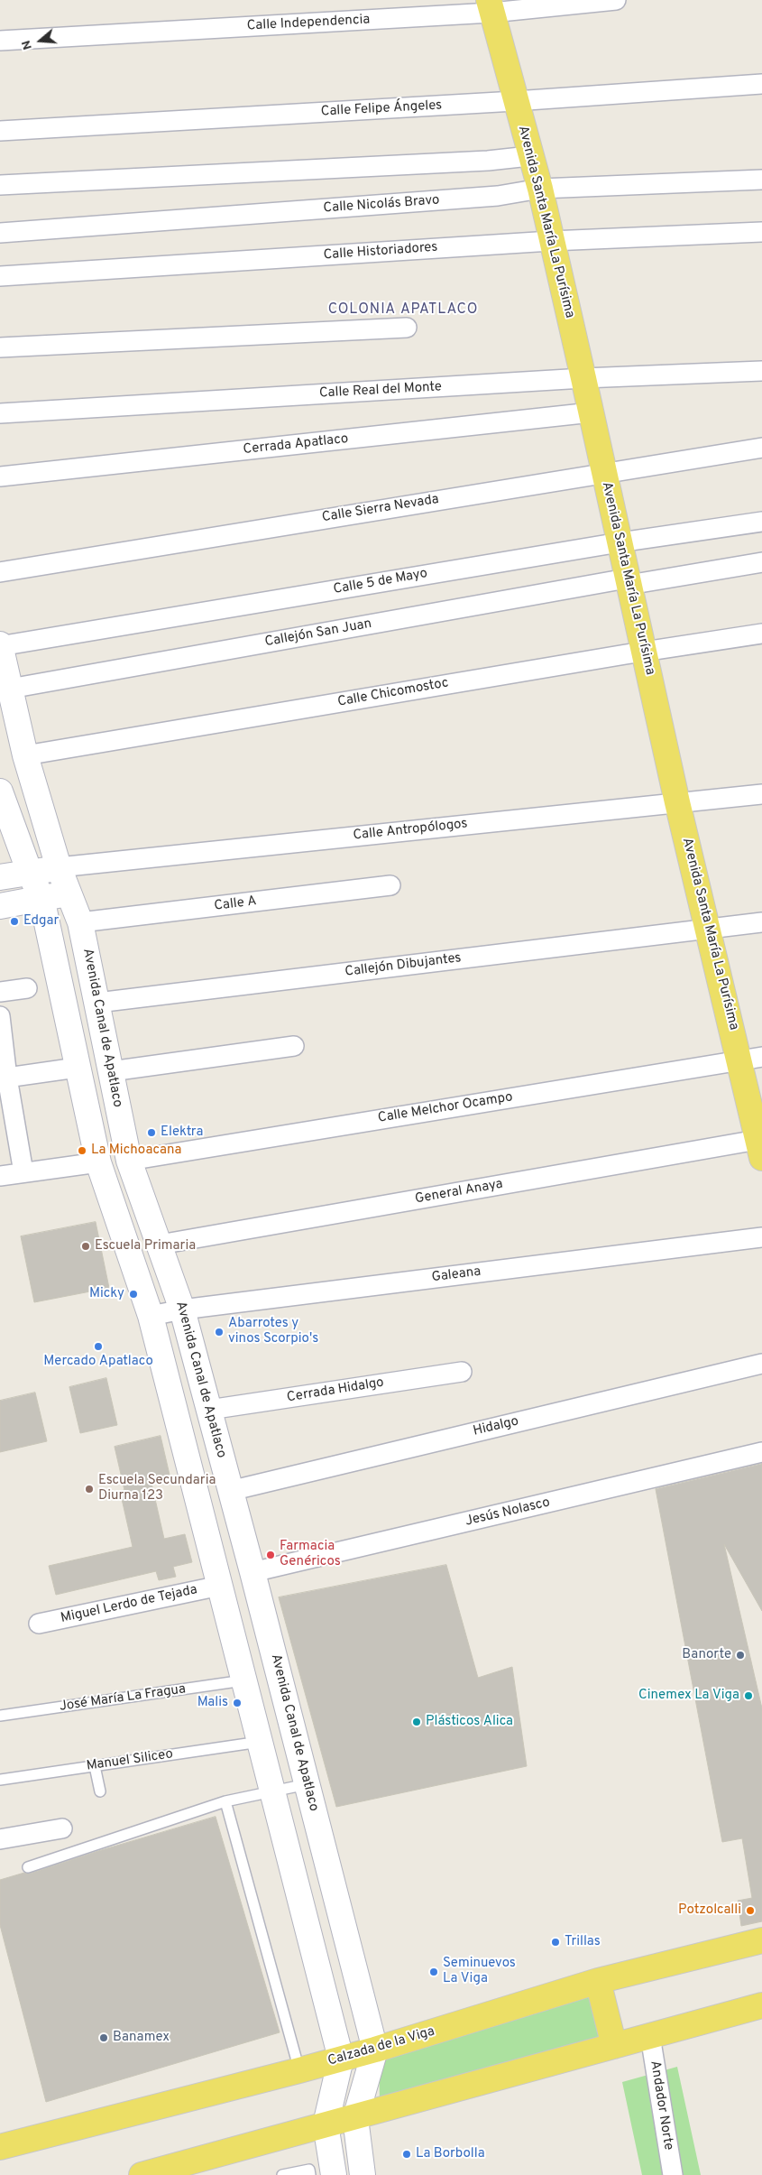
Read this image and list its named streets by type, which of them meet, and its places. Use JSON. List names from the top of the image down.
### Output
{
  "streets": {
    "main road": ["Avenida Santa María La Purísima", "Calzada de la Viga"],
    "street": [
      "Calle Independencia",
      "Calle Felipe Ángeles",
      "Calle Nicolás Bravo",
      "Calle Historiadores",
      "Calle Real del Monte",
      "Cerrada Apatlaco",
      "Calle Sierra Nevada",
      "Calle 5 de Mayo",
      "Callejón San Juan",
      "Calle Chicomostoc",
      "Calle Antropólogos",
      "Calle A",
      "Callejón Dibujantes",
      "Avenida Canal de Apatlaco",
      "Calle Melchor Ocampo",
      "General Anaya",
      "Galeana",
      "Cerrada Hidalgo",
      "Hidalgo",
      "Jesús Nolasco",
      "Miguel Lerdo de Tejada",
      "Andador Norte"
    ],
    "lane": ["José María La Fragua", "Manuel Siliceo"]
  },
  "crossings": [
    ["Calle Independencia", "Avenida Santa María La Purísima"],
    ["Calle Felipe Ángeles", "Avenida Santa María La Purísima"],
    ["Calle Nicolás Bravo", "Avenida Santa María La Purísima"],
    ["Avenida Santa María La Purísima", "Calle Historiadores"],
    ["Avenida Santa María La Purísima", "Calle Real del Monte"],
    ["Avenida Santa María La Purísima", "Cerrada Apatlaco"],
    ["Avenida Santa María La Purísima", "Calle Sierra Nevada"],
    ["Avenida Santa María La Purísima", "Calle 5 de Mayo"],
    ["Avenida Santa María La Purísima", "Callejón San Juan"],
    ["Avenida Santa María La Purísima", "Calle Chicomostoc"],
    ["Avenida Santa María La Purísima", "Calle Antropólogos"],
    ["Avenida Santa María La Purísima", "Callejón Dibujantes"],
    ["Avenida Santa María La Purísima", "Calle Melchor Ocampo"],
    ["Avenida Santa María La Purísima", "General Anaya"],
    ["Calle 5 de Mayo", "Avenida Canal de Apatlaco"],
    ["Callejón San Juan", "Avenida Canal de Apatlaco"],
    ["Calle Chicomostoc", "Avenida Canal de Apatlaco"],
    ["Calle Antropólogos", "Avenida Canal de Apatlaco"],
    ["Calle A", "Avenida Canal de Apatlaco"],
    ["Callejón Dibujantes", "Avenida Canal de Apatlaco"],
    ["Avenida Canal de Apatlaco", "Calle Melchor Ocampo"],
    ["Avenida Canal de Apatlaco", "General Anaya"],
    ["Avenida Canal de Apatlaco", "Galeana"],
    ["Avenida Canal de Apatlaco", "Cerrada Hidalgo"],
    ["Avenida Canal de Apatlaco", "Hidalgo"],
    ["Avenida Canal de Apatlaco", "Jesús Nolasco"],
    ["Avenida Canal de Apatlaco", "Calzada de la Viga"]
  ],
  "districts": ["COLONIA APATLACO"],
  "places": [
    "Edgar",
    "Elektra",
    "La Michoacana",
    "Escuela Primaria",
    "Micky",
    "Abarrotes y vinos Scorpio's",
    "Mercado Apatlaco",
    "Escuela Secundaria Diurna 123",
    "Farmacia Genéricos",
    "Banorte",
    "Cinemex La Viga",
    "Malis",
    "Plásticos Alica",
    "Potzolcalli",
    "Trillas",
    "Seminuevos La Viga",
    "Banamex",
    "La Borbolla"
  ],
  "north": "left"
}
